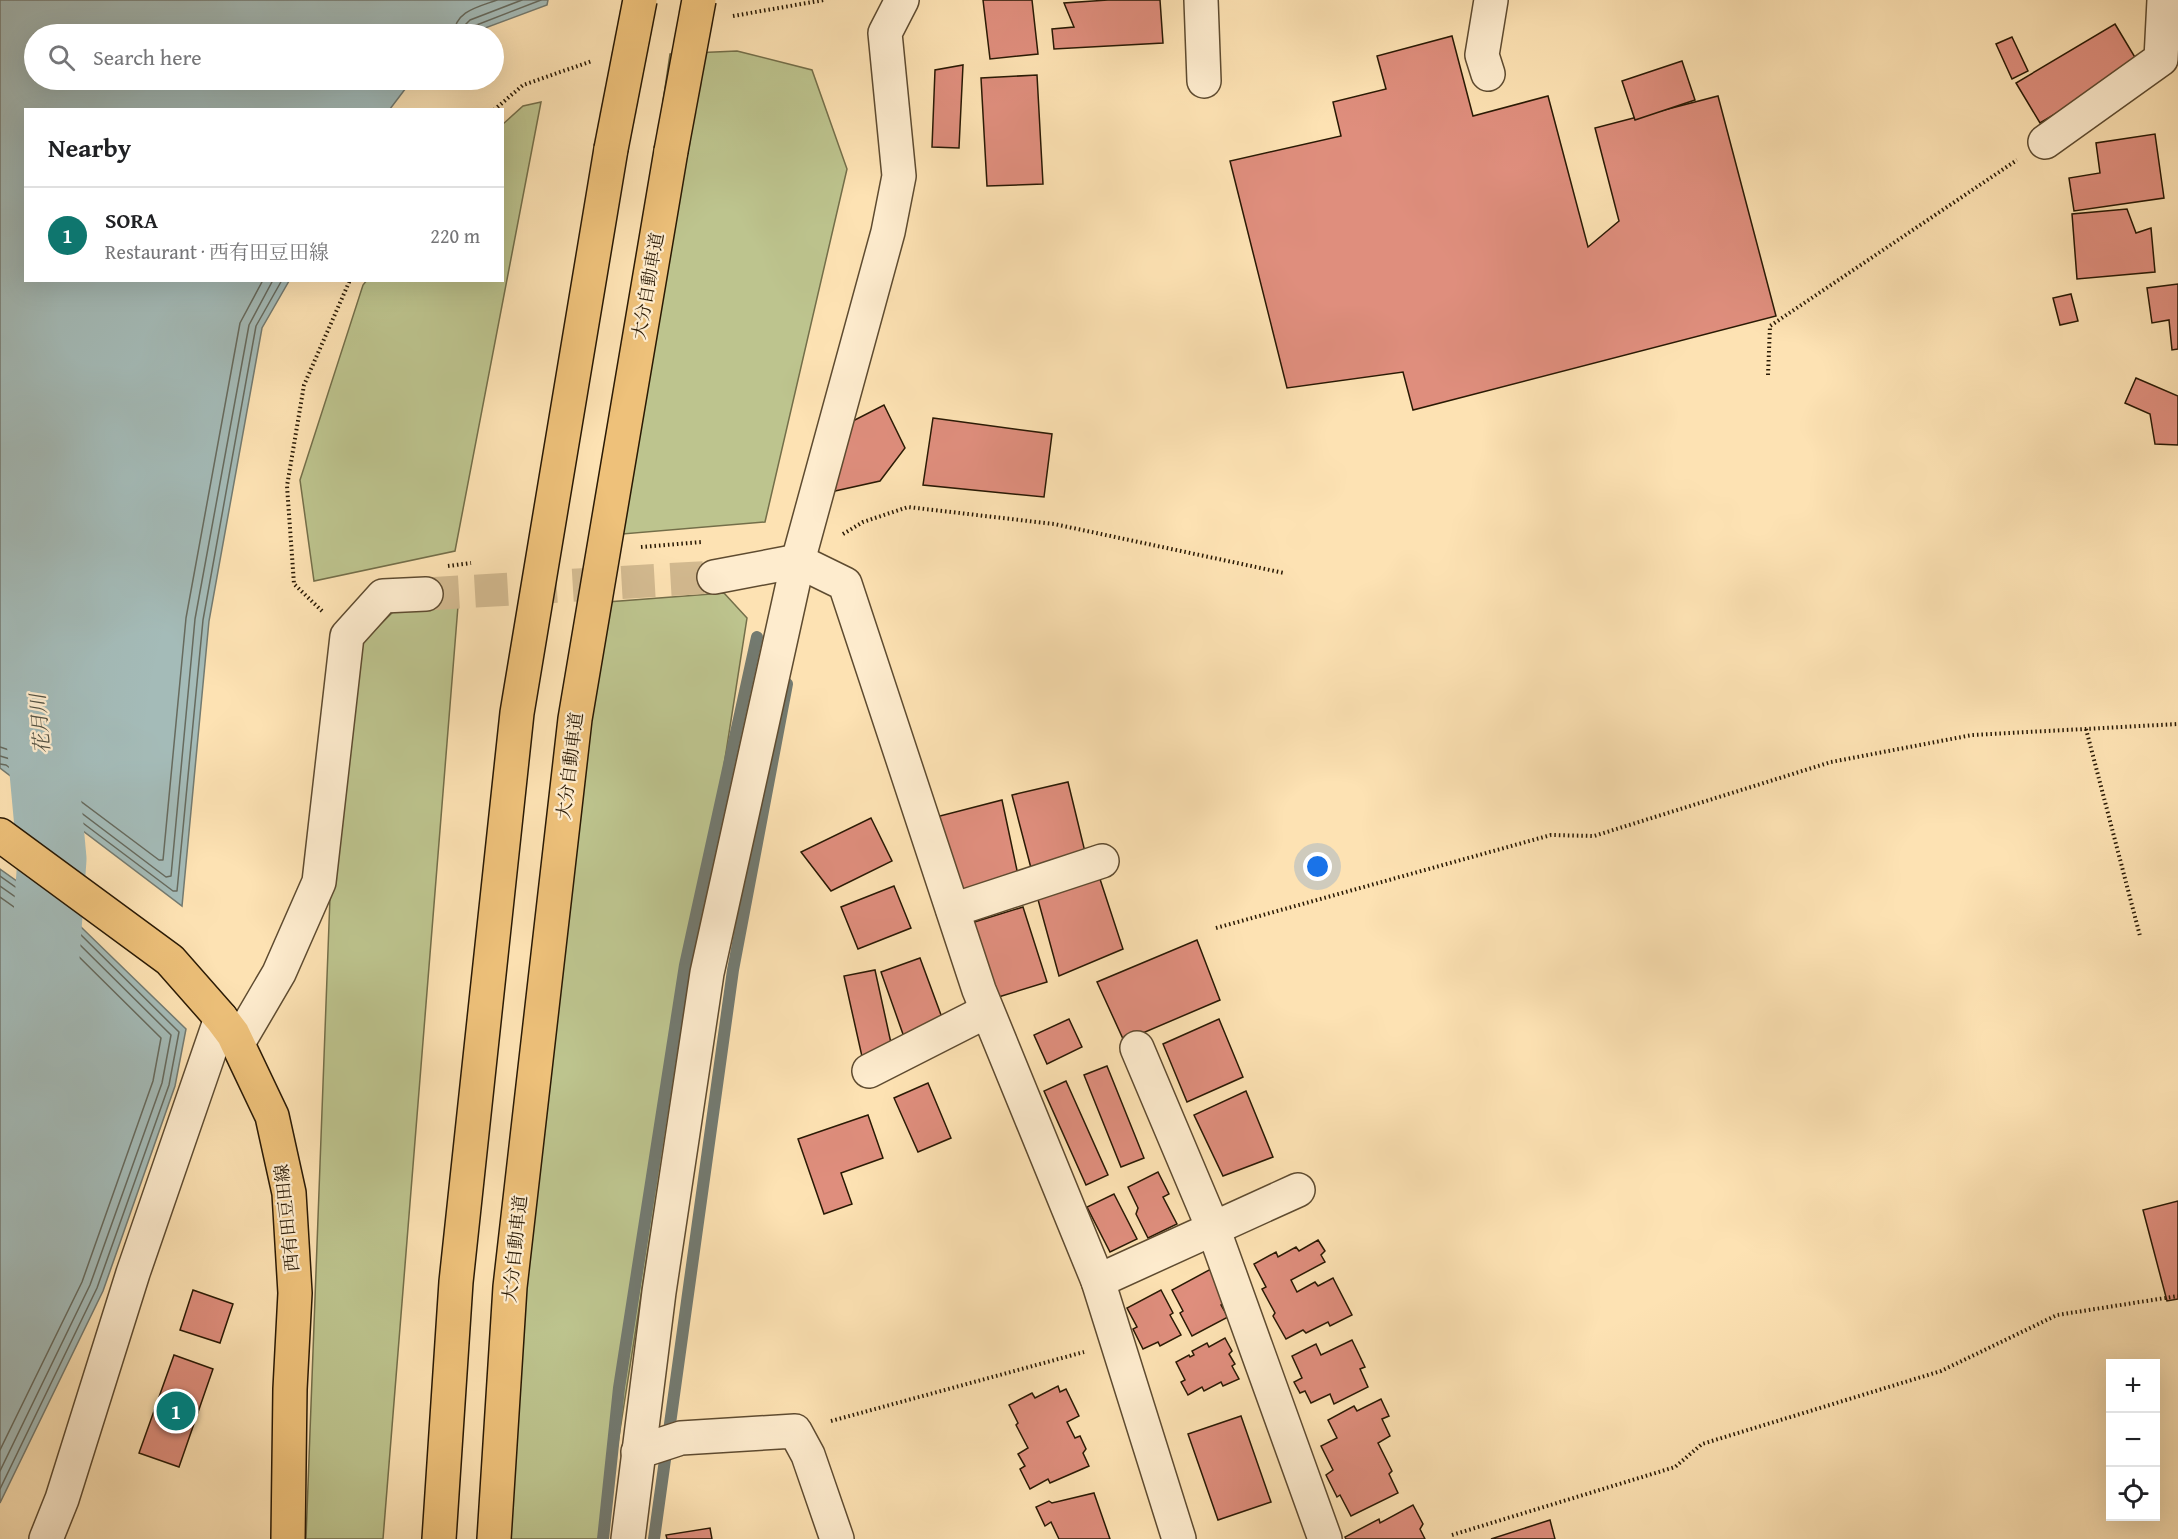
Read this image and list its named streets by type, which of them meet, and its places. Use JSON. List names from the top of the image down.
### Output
{
  "streets": {
    "main road": ["大分自動車道", "西有田豆田線"]
  },
  "water": ["花月川"],
  "page": {
    "search": "Search here",
    "heading": "Nearby",
    "list": [
      {
        "mark": "1",
        "name": "SORA",
        "note": "Restaurant · 西有田豆田線",
        "value": "220 m"
      }
    ],
    "map_buttons": ["+", "−"],
    "pins": "1"
  }
}
